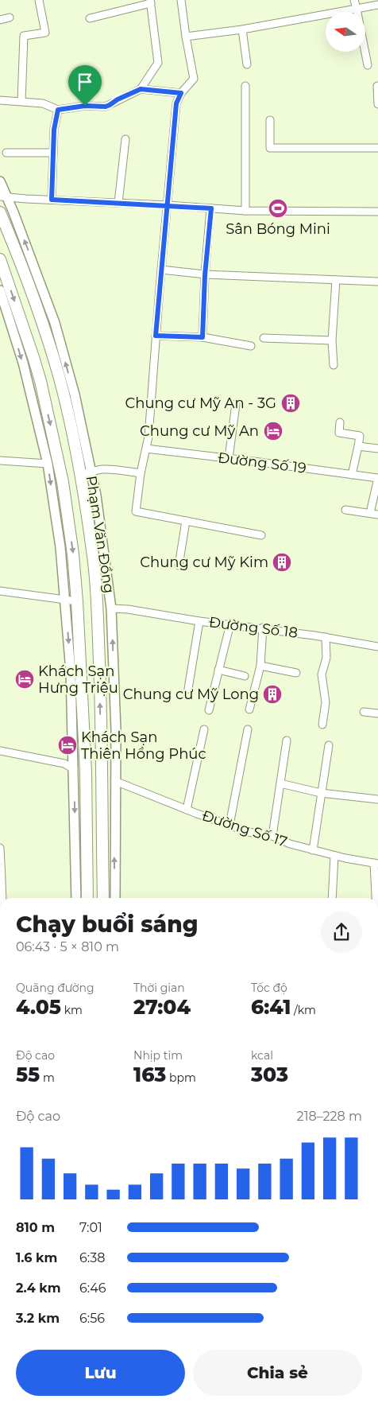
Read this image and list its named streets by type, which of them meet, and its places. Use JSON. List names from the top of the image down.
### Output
{
  "streets": {
    "highway": ["Phạm Văn Đồng"],
    "street": ["Đường Số 19", "Đường Số 18", "Đường Số 17"]
  },
  "crossings": [
    ["Phạm Văn Đồng", "Đường Số 18"],
    ["Phạm Văn Đồng", "Đường Số 17"]
  ],
  "places": {
    "sports": ["Sân Bóng Mini"],
    "building": ["Chung cư Mỹ An - 3G", "Chung cư Mỹ Kim", "Chung cư Mỹ Long"],
    "hotel": ["Chung cư Mỹ An", "Khách Sạn Hưng Triệu", "Khách Sạn Thiên Hồng Phúc"]
  },
  "north": "left",
  "page": {
    "heading": ["Chạy buổi sáng", "06:43 · 5 × 810 m"],
    "stats": [
      ["Quãng đường", "4.05 km"],
      ["Thời gian", "27:04"],
      ["Tốc độ", "6:41 /km"],
      ["Độ cao", "55 m"],
      ["Nhịp tim", "163 bpm"],
      ["kcal", "303"]
    ],
    "chart": ["Độ cao", "218–228 m"],
    "list": [
      {
        "name": "810 m",
        "note": "7:01"
      },
      {
        "name": "1.6 km",
        "note": "6:38"
      },
      {
        "name": "2.4 km",
        "note": "6:46"
      },
      {
        "name": "3.2 km",
        "note": "6:56"
      }
    ],
    "buttons": ["Lưu", "Chia sẻ"]
  }
}
